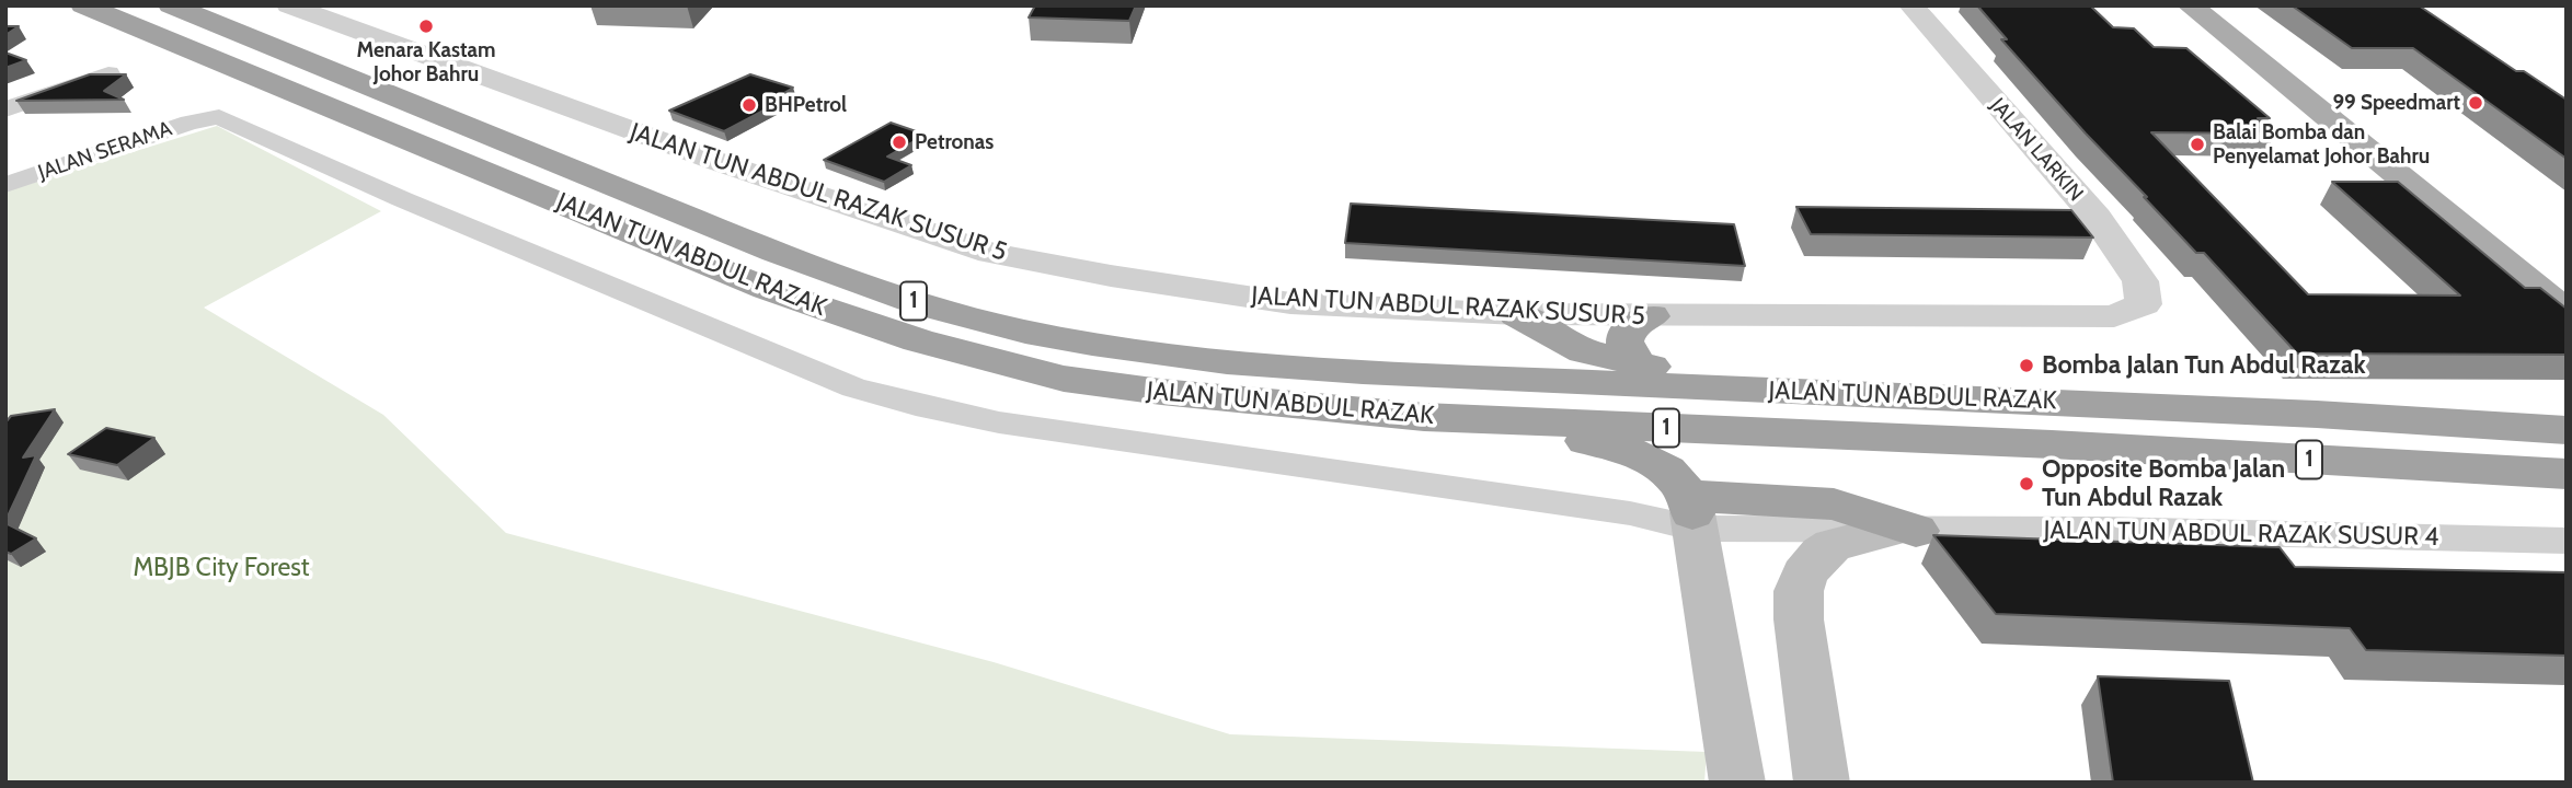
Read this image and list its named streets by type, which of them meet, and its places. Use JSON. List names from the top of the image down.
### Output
{
  "streets": {
    "highway": ["JALAN TUN ABDUL RAZAK", "1"],
    "street": [
      "JALAN LARKIN",
      "JALAN SERAMA",
      "JALAN TUN ABDUL RAZAK SUSUR 5",
      "JALAN TUN ABDUL RAZAK SUSUR 4"
    ]
  },
  "crossings": [
    ["JALAN LARKIN", "JALAN TUN ABDUL RAZAK SUSUR 5"]
  ],
  "parks": ["MBJB City Forest"],
  "places": [
    "Menara Kastam Johor Bahru",
    "99 Speedmart",
    "BHPetrol",
    "Petronas",
    "Balai Bomba dan Penyelamat Johor Bahru",
    "Bomba Jalan Tun Abdul Razak",
    "Opposite Bomba Jalan Tun Abdul Razak"
  ]
}
